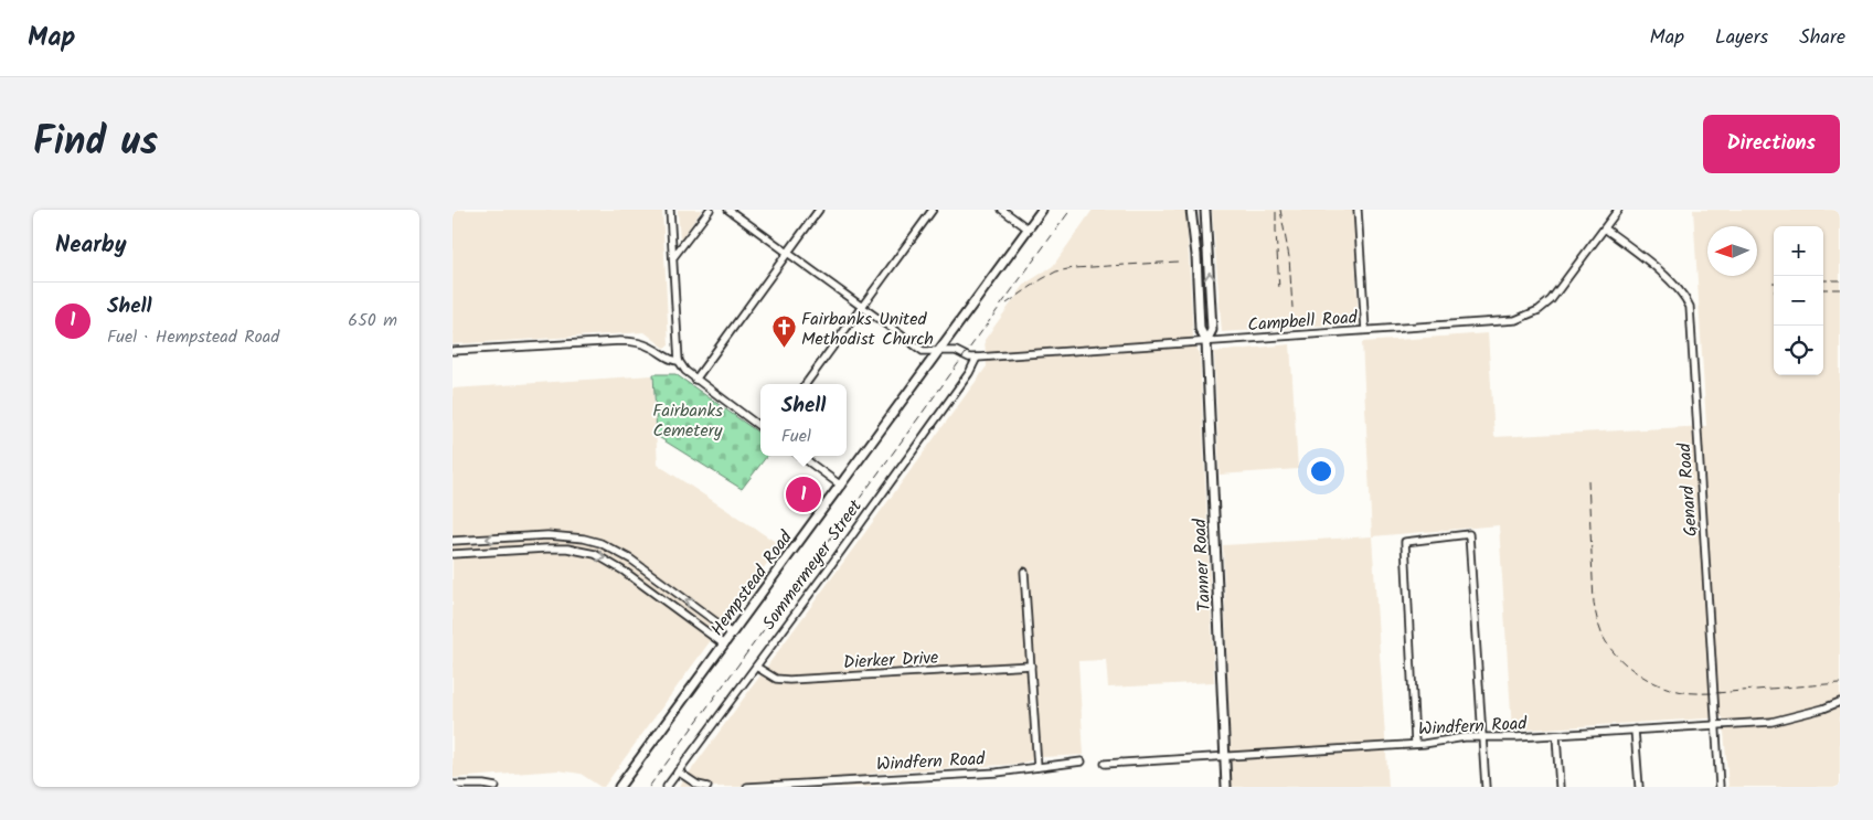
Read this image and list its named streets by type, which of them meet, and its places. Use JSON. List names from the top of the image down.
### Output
{
  "streets": {
    "main road": ["Tanner Road", "Hempstead Road"],
    "street": [
      "Campbell Road",
      "Genard Road",
      "Sommermeyer Street",
      "Dierker Drive",
      "Windfern Road"
    ]
  },
  "crossings": [
    ["Campbell Road", "Genard Road"],
    ["Campbell Road", "Sommermeyer Street"],
    ["Campbell Road", "Tanner Road"],
    ["Campbell Road", "Hempstead Road"],
    ["Genard Road", "Windfern Road"],
    ["Sommermeyer Street", "Dierker Drive"],
    ["Tanner Road", "Windfern Road"]
  ],
  "parks": ["Fairbanks Cemetery"],
  "places": {
    "church": ["Fairbanks United Methodist Church"]
  },
  "north": "left",
  "page": {
    "header": "Map",
    "nav": ["Map", "Layers", "Share"],
    "title": "Find us",
    "buttons": "Directions",
    "heading": "Nearby",
    "map_buttons": ["+", "−"],
    "list": [
      {
        "mark": "1",
        "name": "Shell",
        "note": "Fuel · Hempstead Road",
        "value": "650 m"
      }
    ],
    "popup": ["Shell", "Fuel"],
    "pins": "1"
  }
}
